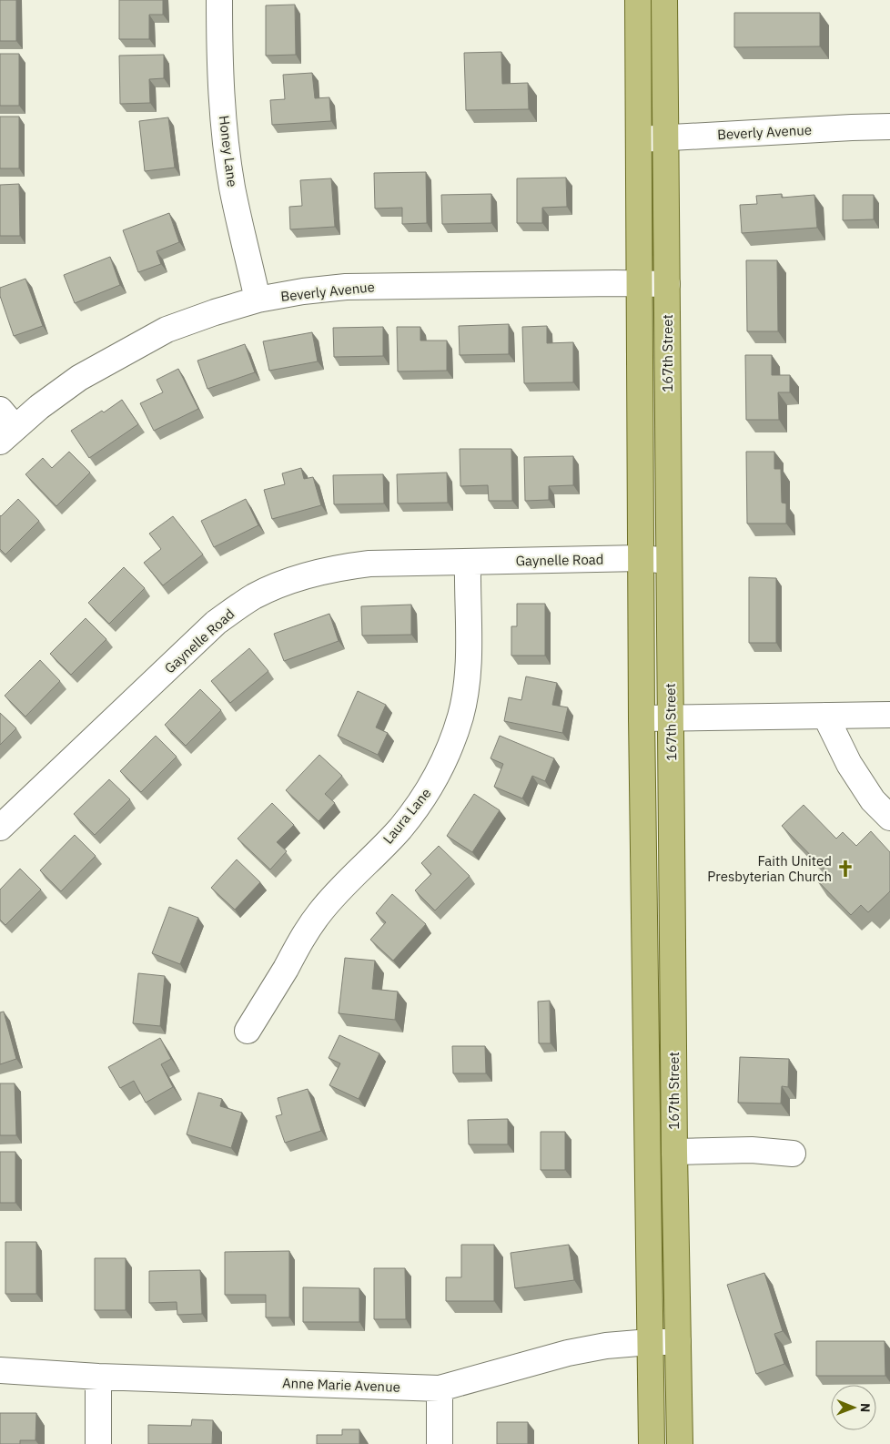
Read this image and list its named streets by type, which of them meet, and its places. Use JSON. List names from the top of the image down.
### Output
{
  "streets": {
    "main road": ["167th Street"],
    "street": [
      "Beverly Avenue",
      "Honey Lane",
      "Gaynelle Road",
      "Laura Lane",
      "Anne Marie Avenue"
    ]
  },
  "crossings": [
    ["Beverly Avenue", "Honey Lane"],
    ["Beverly Avenue", "167th Street"],
    ["167th Street", "Gaynelle Road"],
    ["167th Street", "Anne Marie Avenue"],
    ["Gaynelle Road", "Laura Lane"]
  ],
  "places": {
    "church": ["Faith United Presbyterian Church"]
  },
  "north": "right"
}
